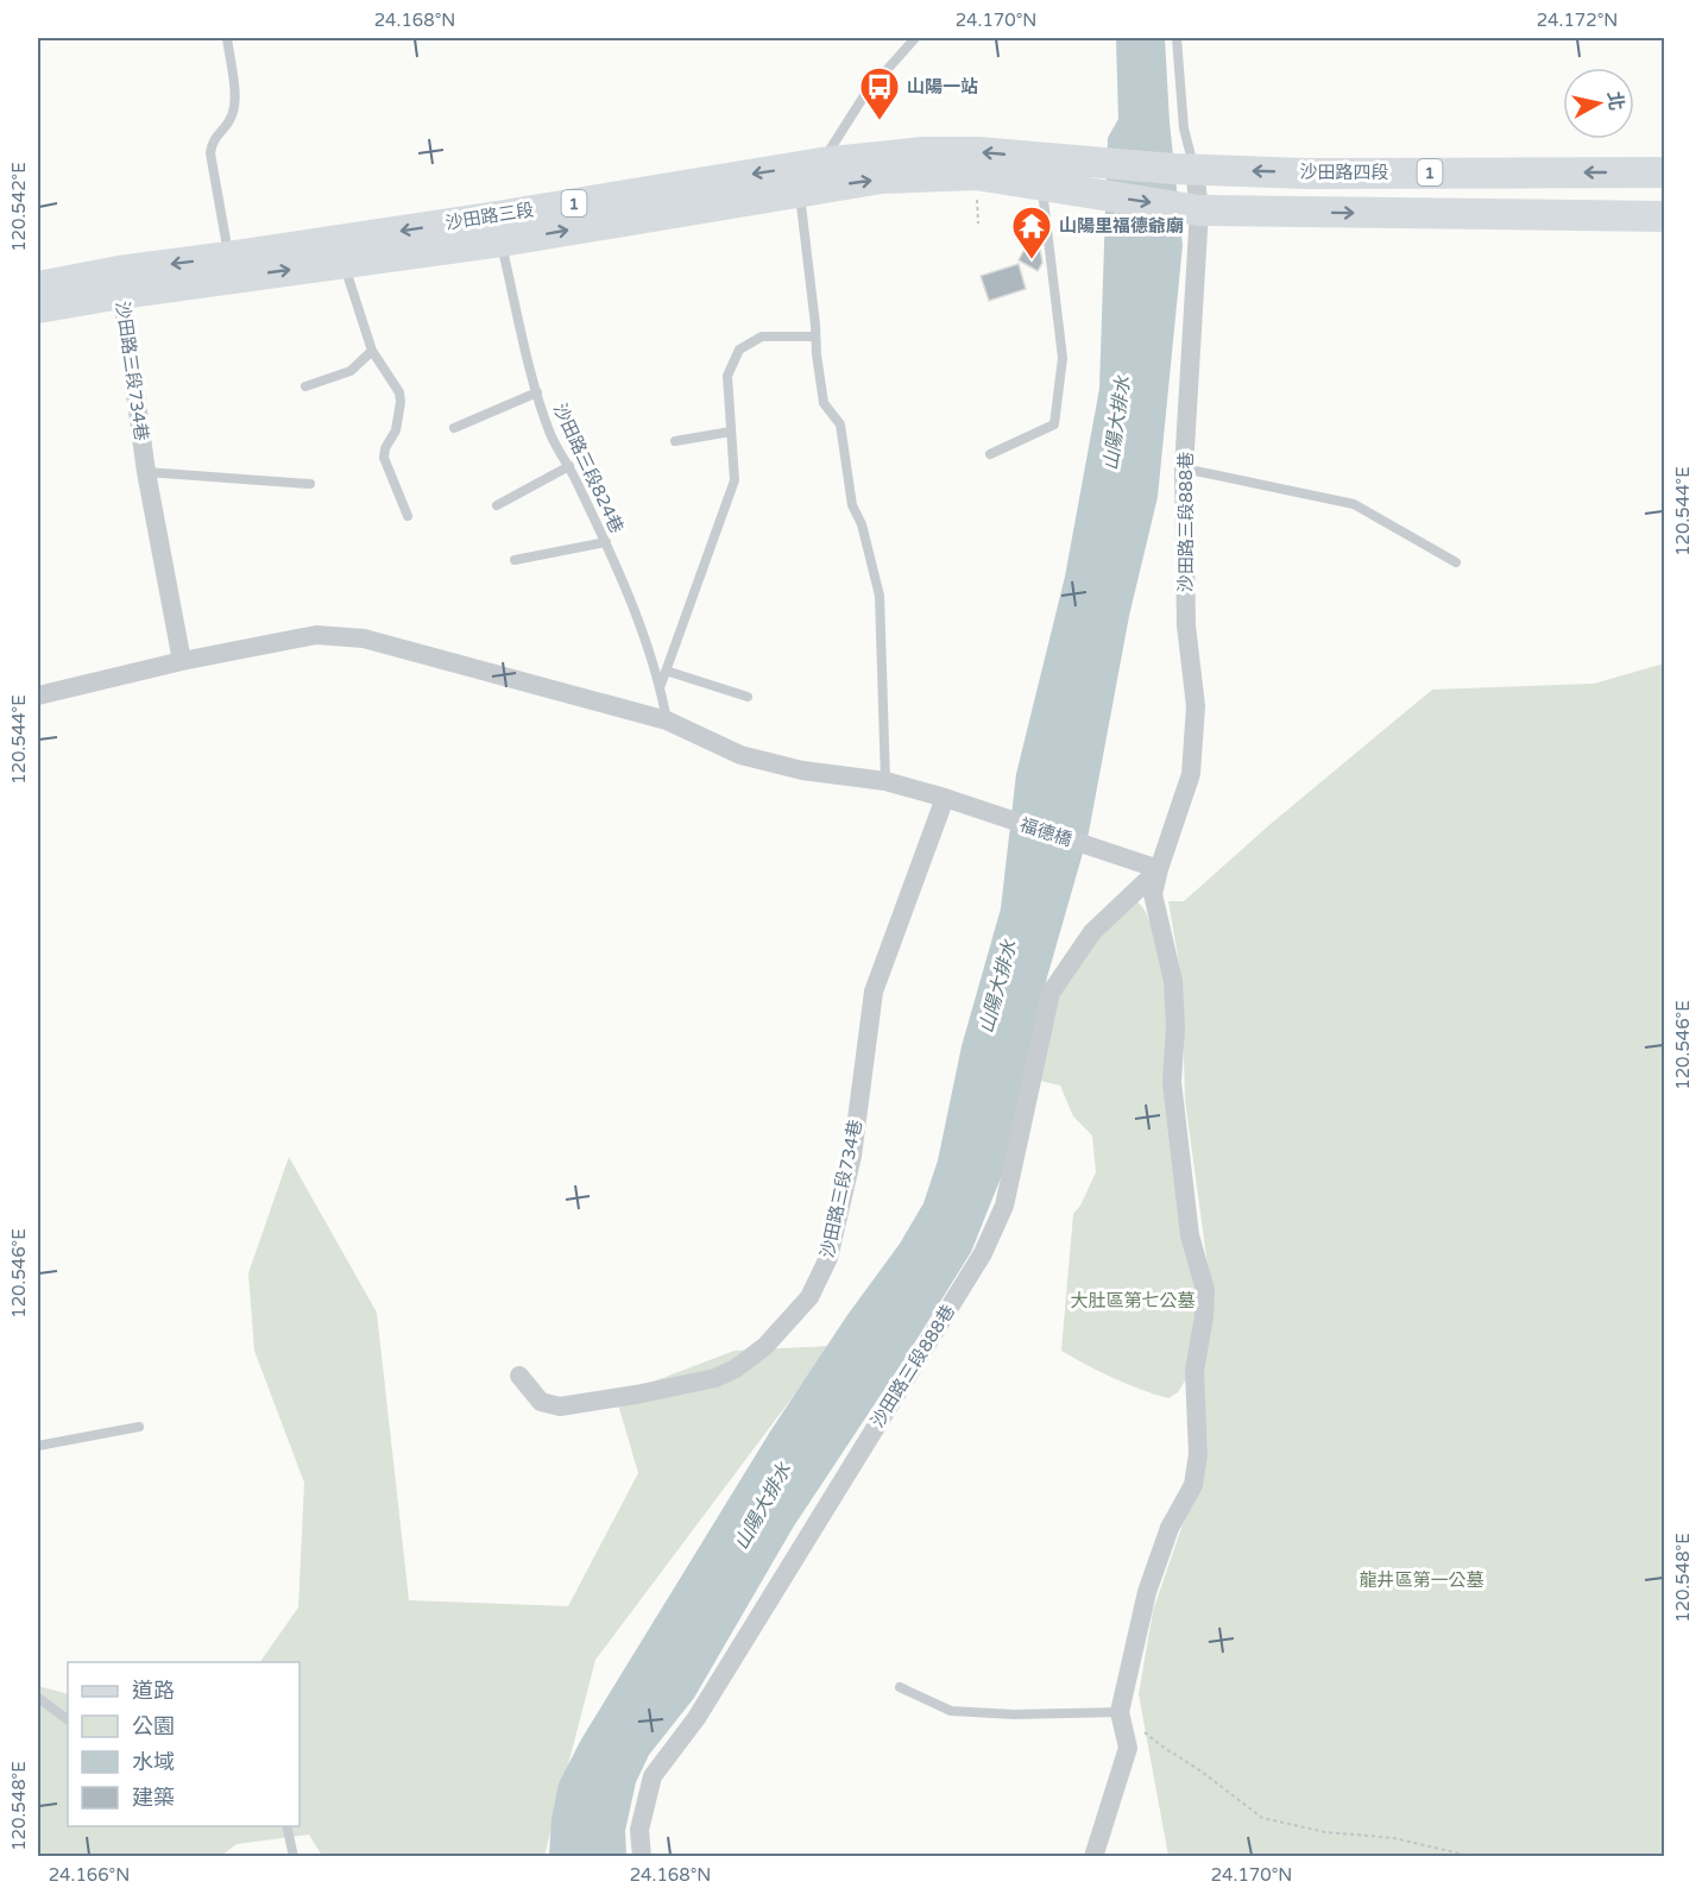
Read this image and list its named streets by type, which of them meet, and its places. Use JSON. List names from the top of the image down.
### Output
{
  "streets": {
    "main road": ["沙田路四段", "1", "沙田路三段"],
    "street": ["沙田路三段734巷", "沙田路三段888巷", "福德橋"],
    "lane": ["沙田路三段824巷"]
  },
  "crossings": [
    ["沙田路四段", "沙田路三段"],
    ["沙田路四段", "沙田路三段888巷"],
    ["1", "沙田路三段"],
    ["1", "沙田路三段888巷"],
    ["沙田路三段", "沙田路三段734巷"],
    ["沙田路三段", "沙田路三段824巷"],
    ["沙田路三段", "沙田路三段888巷"],
    ["沙田路三段734巷", "福德橋"],
    ["沙田路三段888巷", "福德橋"]
  ],
  "water": ["山陽大排水"],
  "parks": ["大肚區第七公墓", "龍井區第一公墓"],
  "places": {
    "bus stop": ["山陽一站"],
    "temple": ["山陽里福德爺廟"]
  },
  "legend": [
    "道路",
    "公園",
    "水域",
    "建築"
  ],
  "north": "right",
  "coordinates": [
    "24.168°N",
    "24.170°N",
    "24.172°N",
    "120.542°E",
    "120.544°E",
    "120.546°E",
    "120.548°E",
    "24.166°N"
  ]
}
